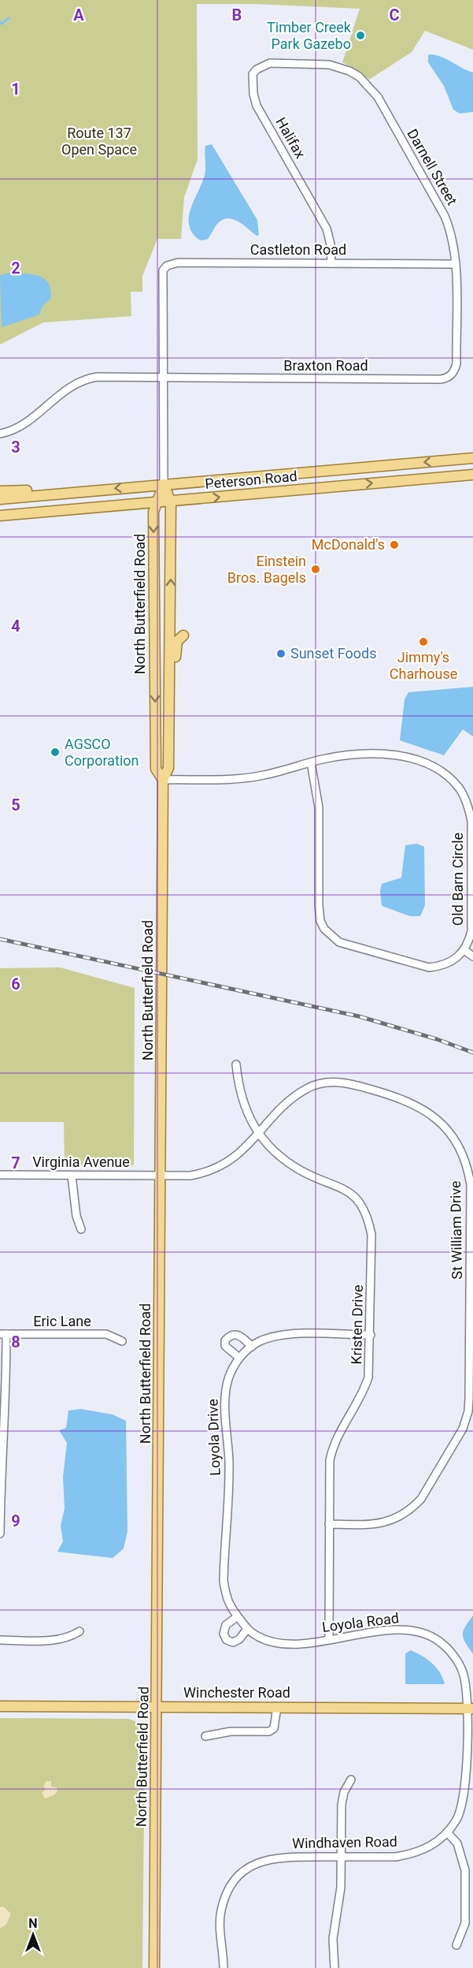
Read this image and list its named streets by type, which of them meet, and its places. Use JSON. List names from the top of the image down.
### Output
{
  "streets": {
    "main road": ["Peterson Road", "North Butterfield Road", "Winchester Road"],
    "street": [
      "Halifax",
      "Darnell Street",
      "Castleton Road",
      "Braxton Road",
      "Old Barn Circle",
      "Virginia Avenue",
      "St William Drive",
      "Eric Lane",
      "Kristen Drive",
      "Loyola Drive",
      "Loyola Road",
      "Windhaven Road"
    ]
  },
  "crossings": [
    ["Halifax", "Darnell Street"],
    ["Halifax", "Castleton Road"],
    ["Darnell Street", "Castleton Road"],
    ["Darnell Street", "Braxton Road"],
    ["Castleton Road", "North Butterfield Road"],
    ["Braxton Road", "North Butterfield Road"],
    ["Peterson Road", "North Butterfield Road"],
    ["North Butterfield Road", "Old Barn Circle"],
    ["North Butterfield Road", "Virginia Avenue"],
    ["North Butterfield Road", "St William Drive"],
    ["North Butterfield Road", "Winchester Road"],
    ["Virginia Avenue", "St William Drive"],
    ["St William Drive", "Kristen Drive"],
    ["Kristen Drive", "Loyola Drive"],
    ["Kristen Drive", "Loyola Road"],
    ["Loyola Drive", "Loyola Road"],
    ["Loyola Road", "Winchester Road"],
    ["Loyola Road", "Windhaven Road"],
    ["Winchester Road", "Windhaven Road"]
  ],
  "parks": ["Route 137 Open Space"],
  "places": [
    "Timber Creek Park Gazebo",
    "McDonald's",
    "Einstein Bros. Bagels",
    "Jimmy's Charhouse",
    "Sunset Foods",
    "AGSCO Corporation"
  ],
  "north": "top",
  "grid": {
    "columns": ["A", "B", "C"],
    "rows": [
      "1",
      "2",
      "3",
      "4",
      "5",
      "6",
      "7",
      "8",
      "9"
    ]
  }
}
